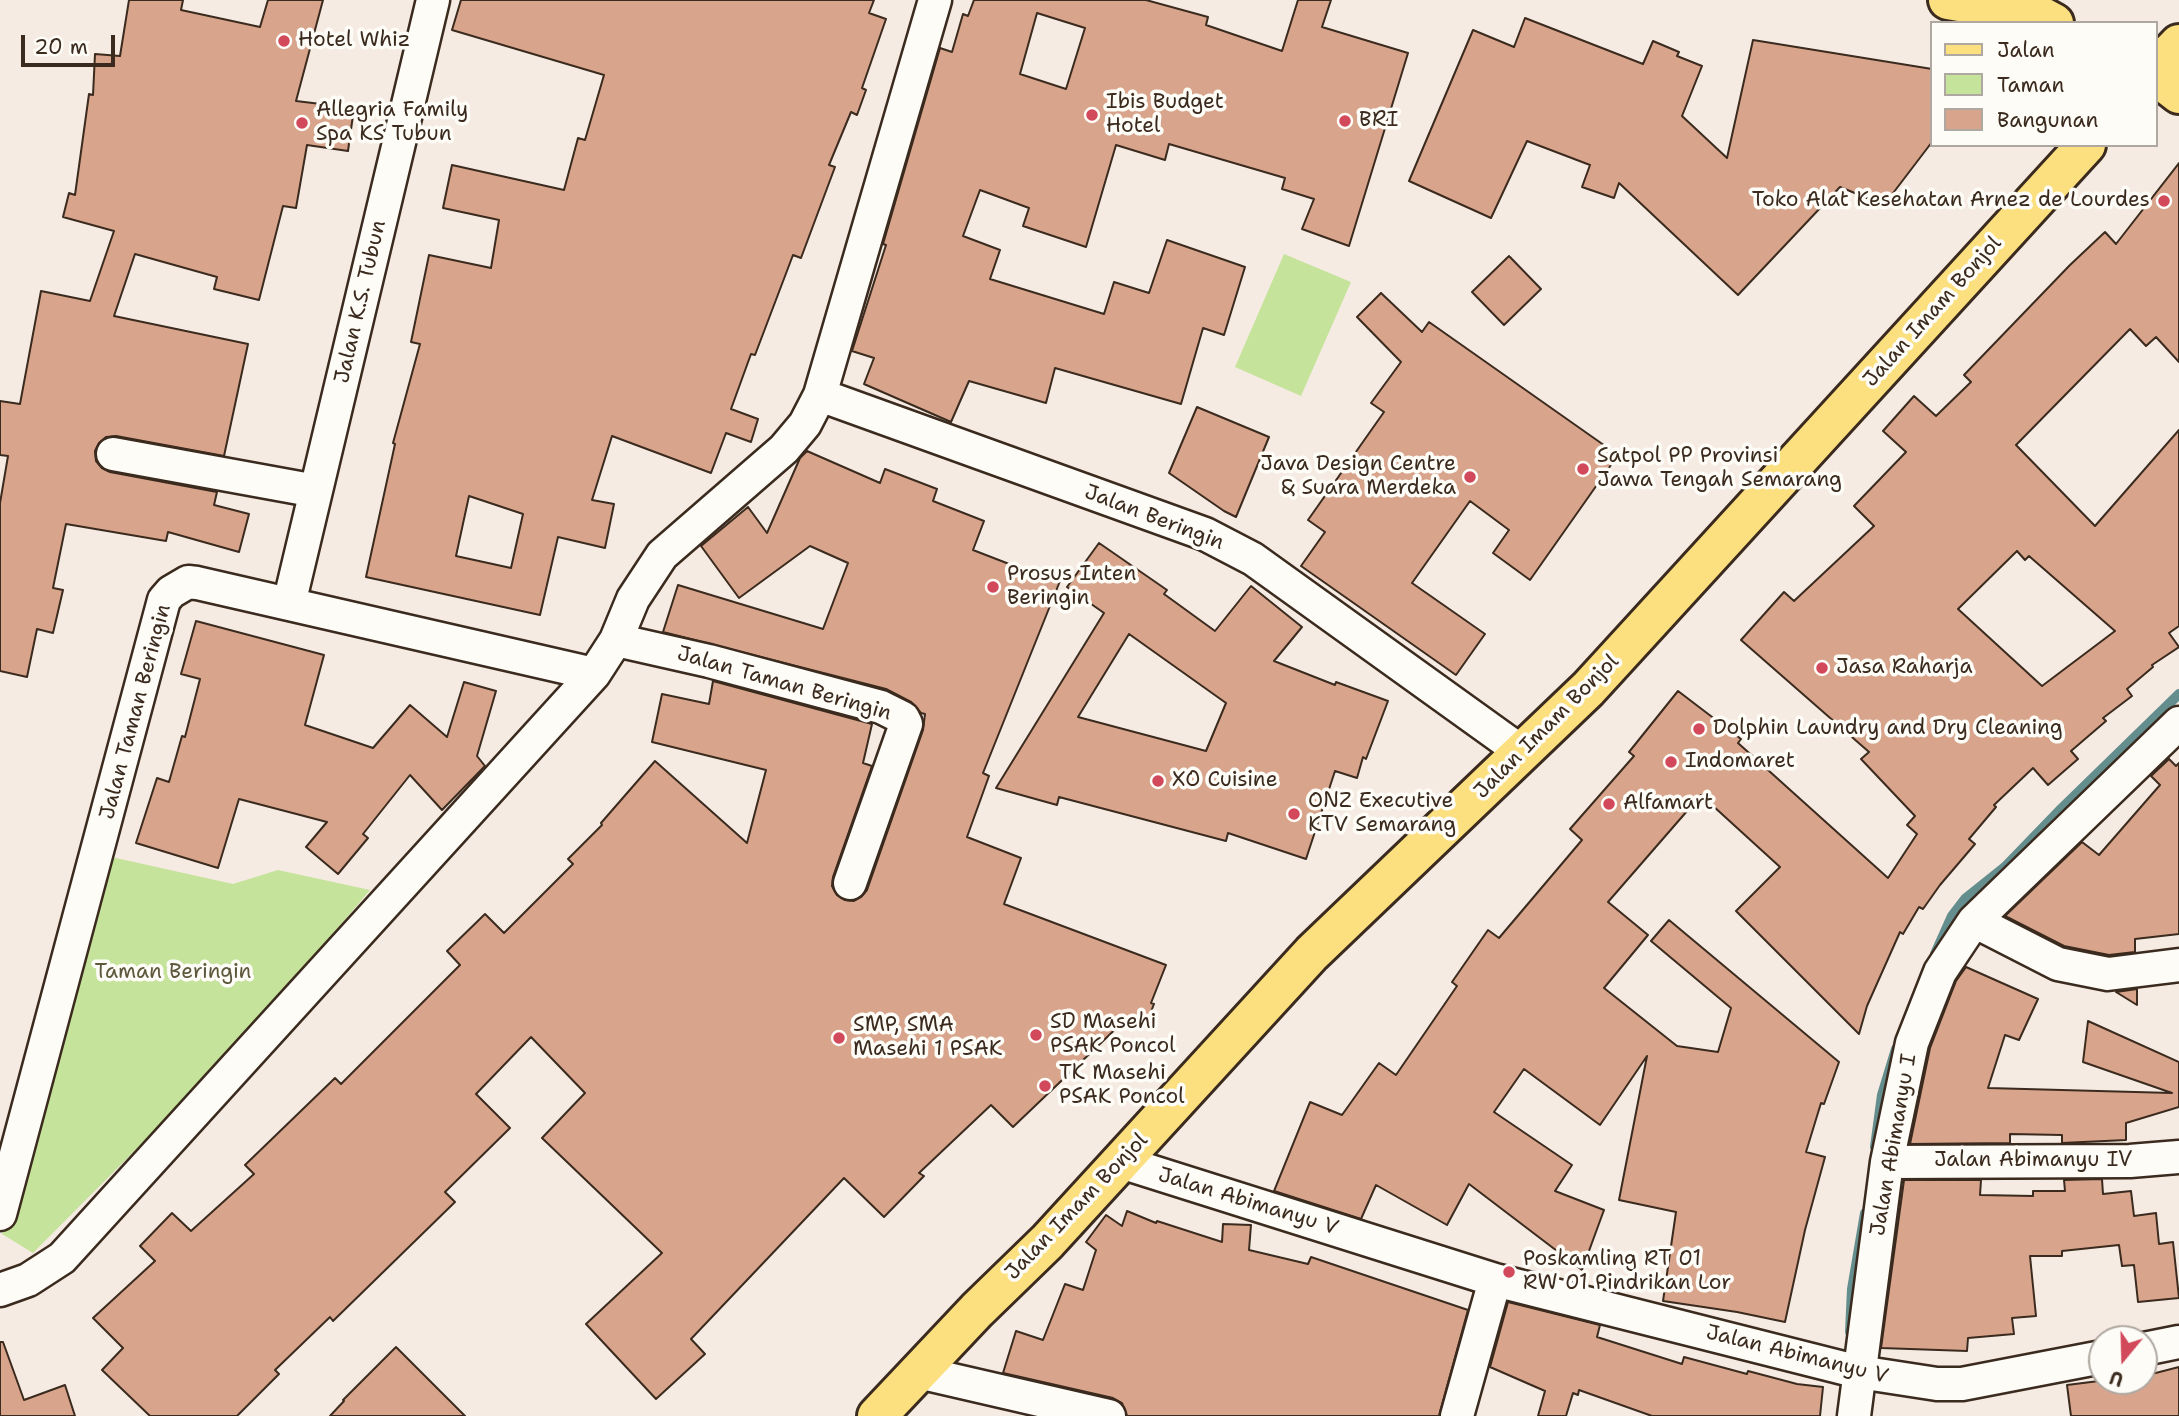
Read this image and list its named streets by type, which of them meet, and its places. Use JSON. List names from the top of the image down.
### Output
{
  "streets": {
    "main road": ["Jalan Imam Bonjol"],
    "street": [
      "Jalan K.S. Tubun",
      "Jalan Beringin",
      "Jalan Taman Beringin",
      "Jalan Abimanyu I",
      "Jalan Abimanyu IV",
      "Jalan Abimanyu V"
    ]
  },
  "crossings": [
    ["Jalan K.S. Tubun", "Jalan Taman Beringin"],
    ["Jalan Imam Bonjol", "Jalan Beringin"],
    ["Jalan Imam Bonjol", "Jalan Abimanyu V"],
    ["Jalan Abimanyu I", "Jalan Abimanyu IV"],
    ["Jalan Abimanyu I", "Jalan Abimanyu V"]
  ],
  "parks": ["Taman Beringin"],
  "places": [
    "Hotel Whiz",
    "Ibis Budget Hotel",
    "BRI",
    "Allegria Family Spa KS Tubun",
    "Toko Alat Kesehatan Arnez de Lourdes",
    "Satpol PP Provinsi Jawa Tengah Semarang",
    "Java Design Centre & Suara Merdeka",
    "Prosus Inten Beringin",
    "Jasa Raharja",
    "Dolphin Laundry and Dry Cleaning",
    "Indomaret",
    "XO Cuisine",
    "Alfamart",
    "ONZ Executive KTV Semarang",
    "SD Masehi PSAK Poncol",
    "SMP, SMA Masehi 1 PSAK",
    "TK Masehi PSAK Poncol",
    "Poskamling RT 01 RW 01 Pindrikan Lor"
  ],
  "legend": ["Jalan", "Taman", "Bangunan"],
  "scale_bar": "20 m",
  "north": "bottom"
}
